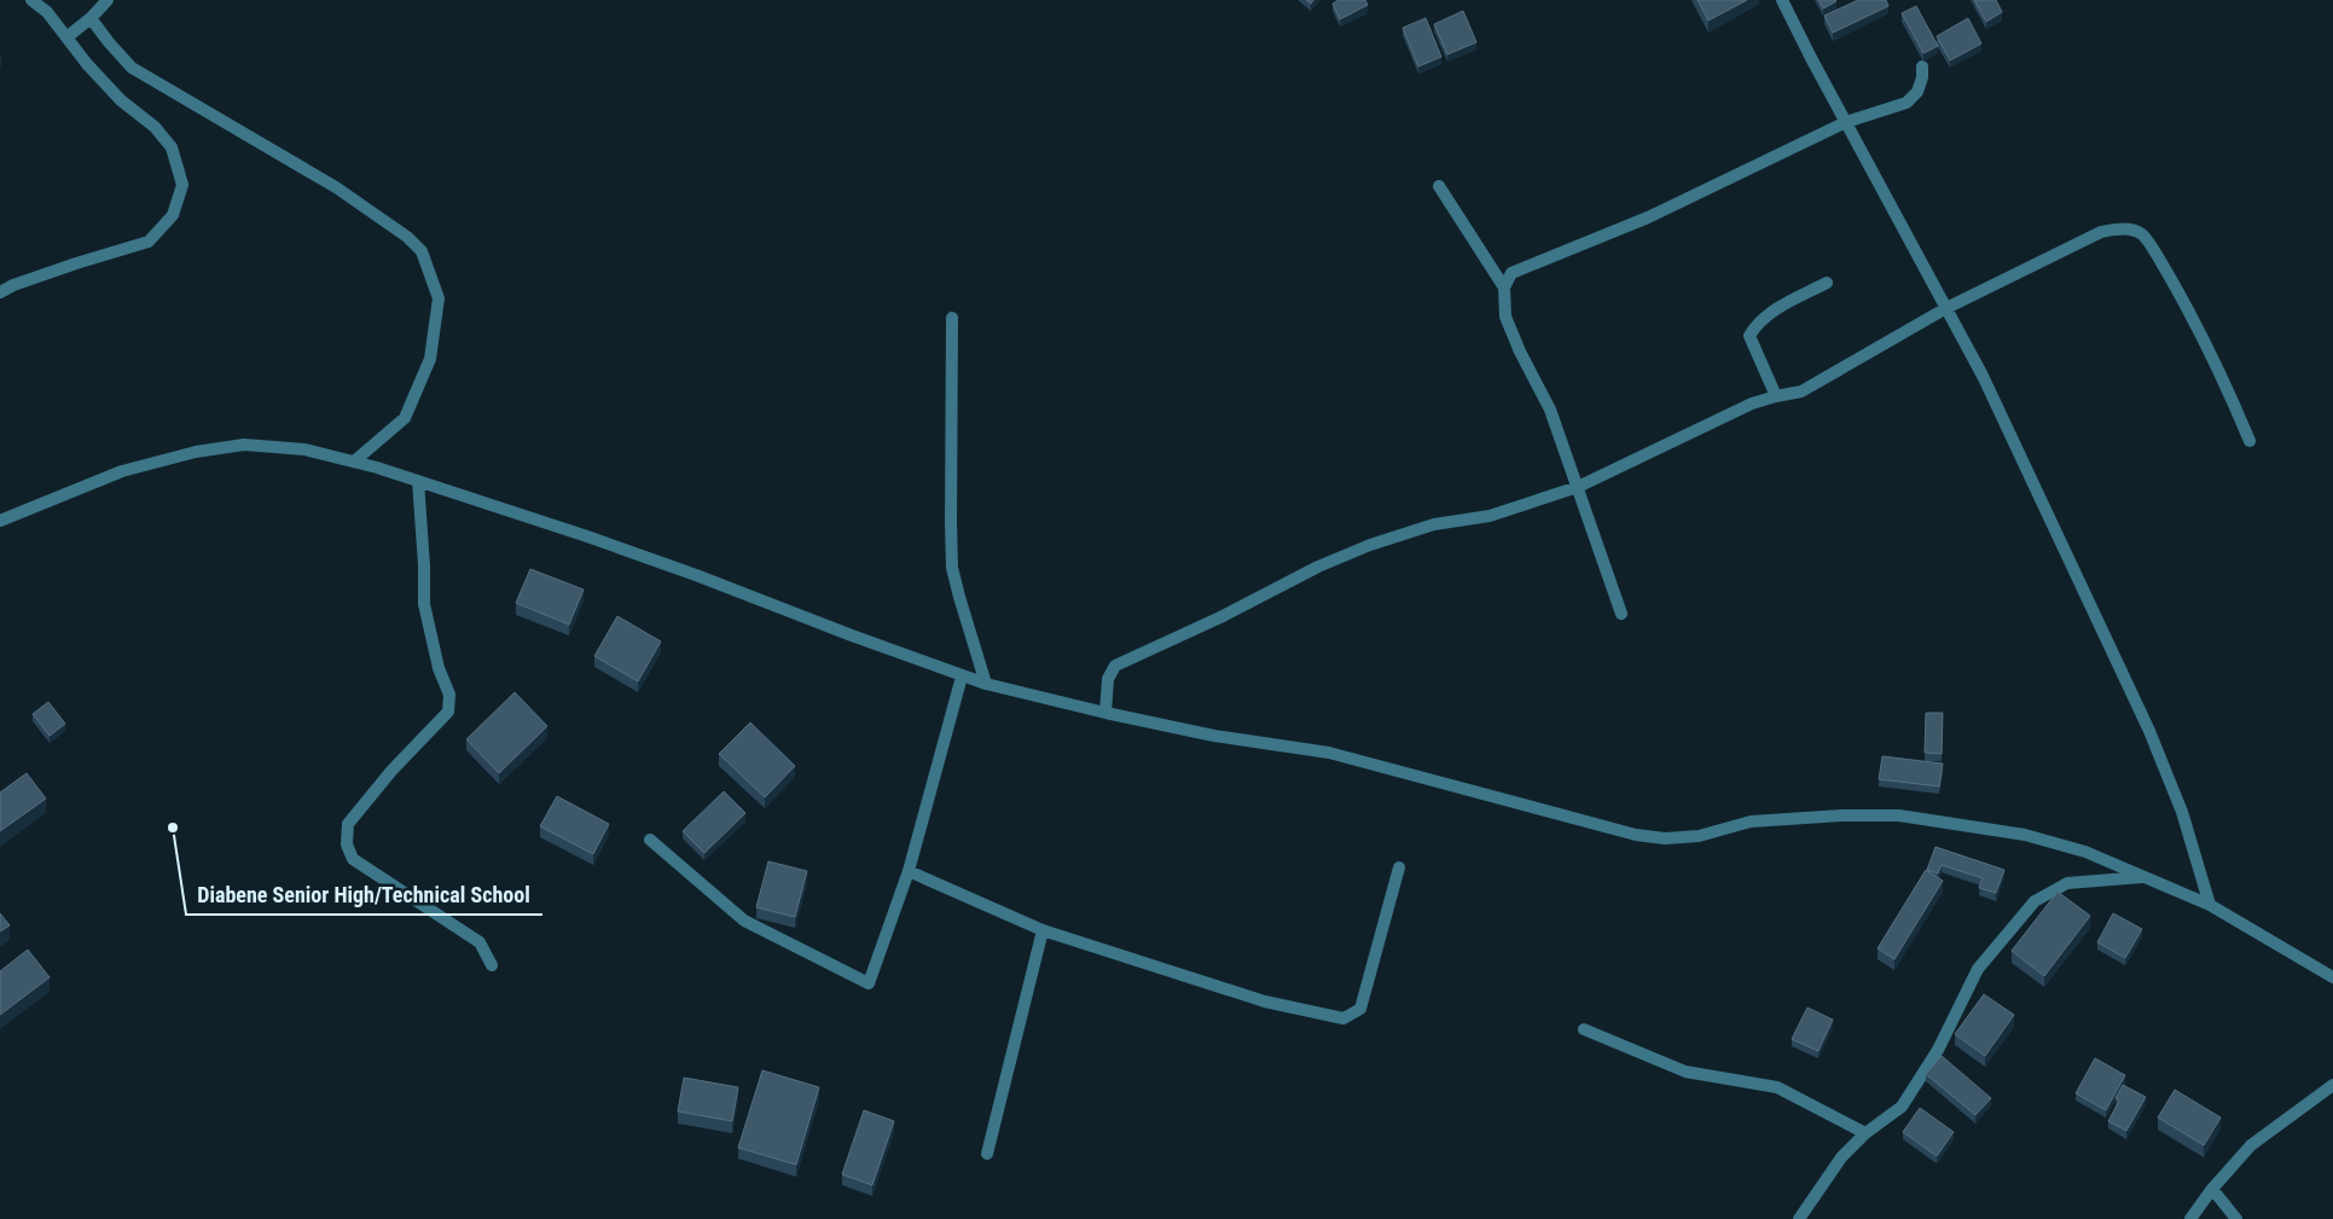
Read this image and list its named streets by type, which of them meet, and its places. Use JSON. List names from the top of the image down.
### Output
{
  "places": ["Diabene Senior High/Technical School"]
}
